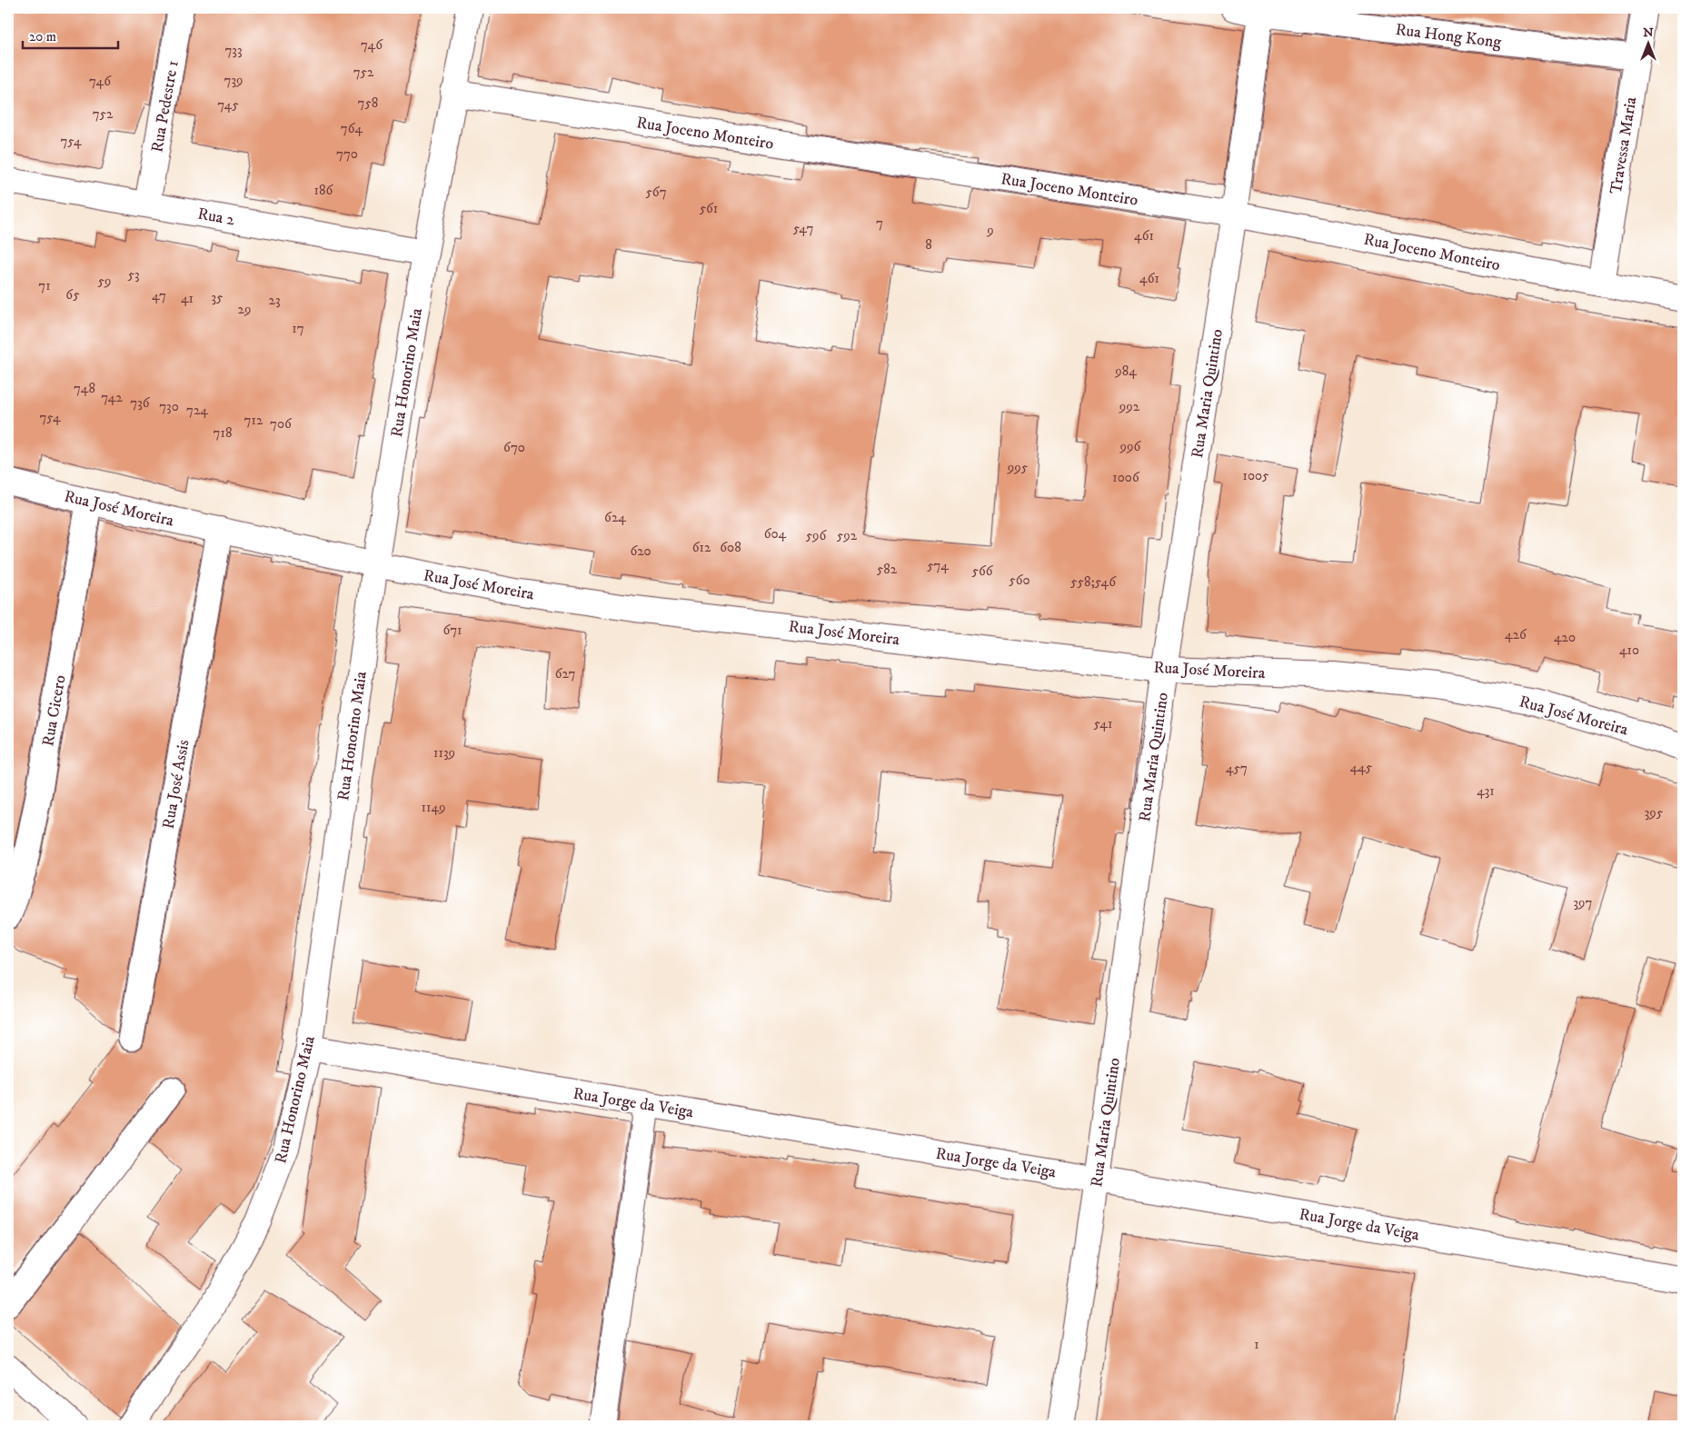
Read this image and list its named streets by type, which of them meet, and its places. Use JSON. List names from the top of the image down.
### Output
{
  "streets": {
    "street": [
      "Rua Hong Kong",
      "Rua Pedestre 1",
      "Rua Joceno Monteiro",
      "Travessa Maria",
      "Rua 2",
      "Rua Honorino Maia",
      "Rua Maria Quintino",
      "Rua José Moreira",
      "Rua Cicero",
      "Rua José Assis",
      "Rua Jorge da Veiga"
    ]
  },
  "crossings": [
    ["Rua Hong Kong", "Travessa Maria"],
    ["Rua Hong Kong", "Rua Maria Quintino"],
    ["Rua Pedestre 1", "Rua 2"],
    ["Rua Joceno Monteiro", "Travessa Maria"],
    ["Rua Joceno Monteiro", "Rua Honorino Maia"],
    ["Rua Joceno Monteiro", "Rua Maria Quintino"],
    ["Rua 2", "Rua Honorino Maia"],
    ["Rua Honorino Maia", "Rua José Moreira"],
    ["Rua Honorino Maia", "Rua Jorge da Veiga"],
    ["Rua Maria Quintino", "Rua José Moreira"],
    ["Rua Maria Quintino", "Rua Jorge da Veiga"],
    ["Rua José Moreira", "Rua Cicero"],
    ["Rua José Moreira", "Rua José Assis"]
  ],
  "house_numbers": [
    "746",
    "733",
    "752",
    "739",
    "746",
    "758",
    "745",
    "752",
    "764",
    "754",
    "770",
    "186",
    "567",
    "561",
    "7",
    "547",
    "9",
    "461",
    "8",
    "53",
    "461",
    "59",
    "71",
    "65",
    "47",
    "35",
    "41",
    "23",
    "29",
    "17",
    "984",
    "748",
    "742",
    "736",
    "730",
    "992",
    "724",
    "754",
    "712",
    "706",
    "718",
    "996",
    "670",
    "995",
    "1005",
    "1006",
    "624",
    "604",
    "596",
    "592",
    "612",
    "608",
    "620",
    "574",
    "582",
    "566",
    "560",
    "558;546",
    "671",
    "426",
    "420",
    "410",
    "627",
    "541",
    "1139",
    "445",
    "457",
    "431",
    "1149",
    "395",
    "397",
    "1"
  ],
  "scale_bar": "20 m",
  "north": "top"
}
